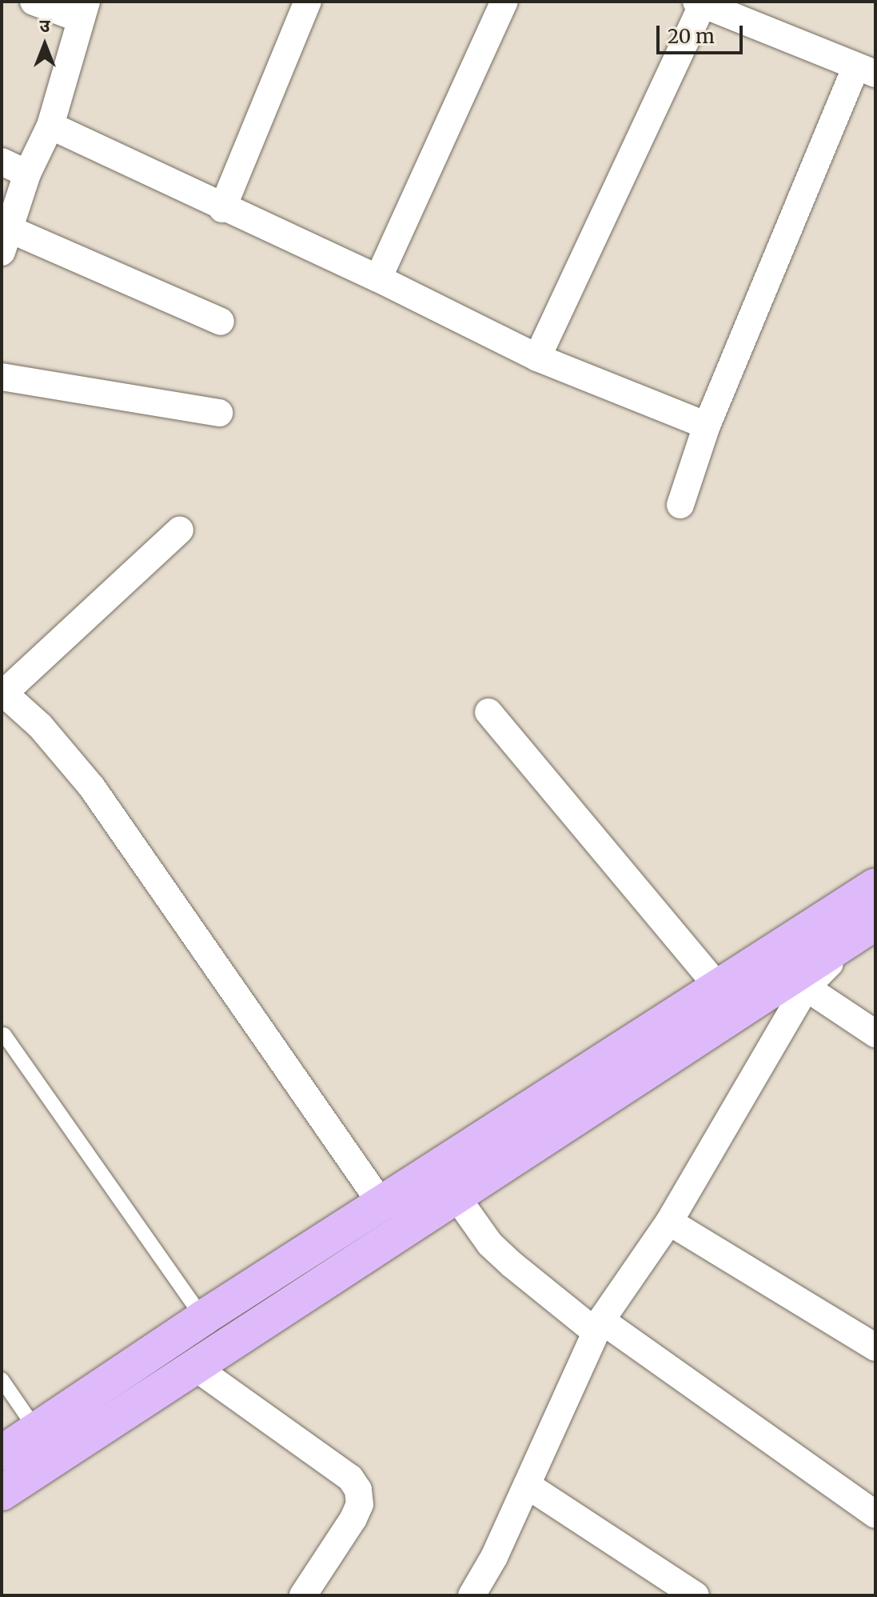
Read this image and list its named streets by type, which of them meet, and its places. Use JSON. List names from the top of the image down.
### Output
{
  "scale_bar": "20 m",
  "north": "top"
}
